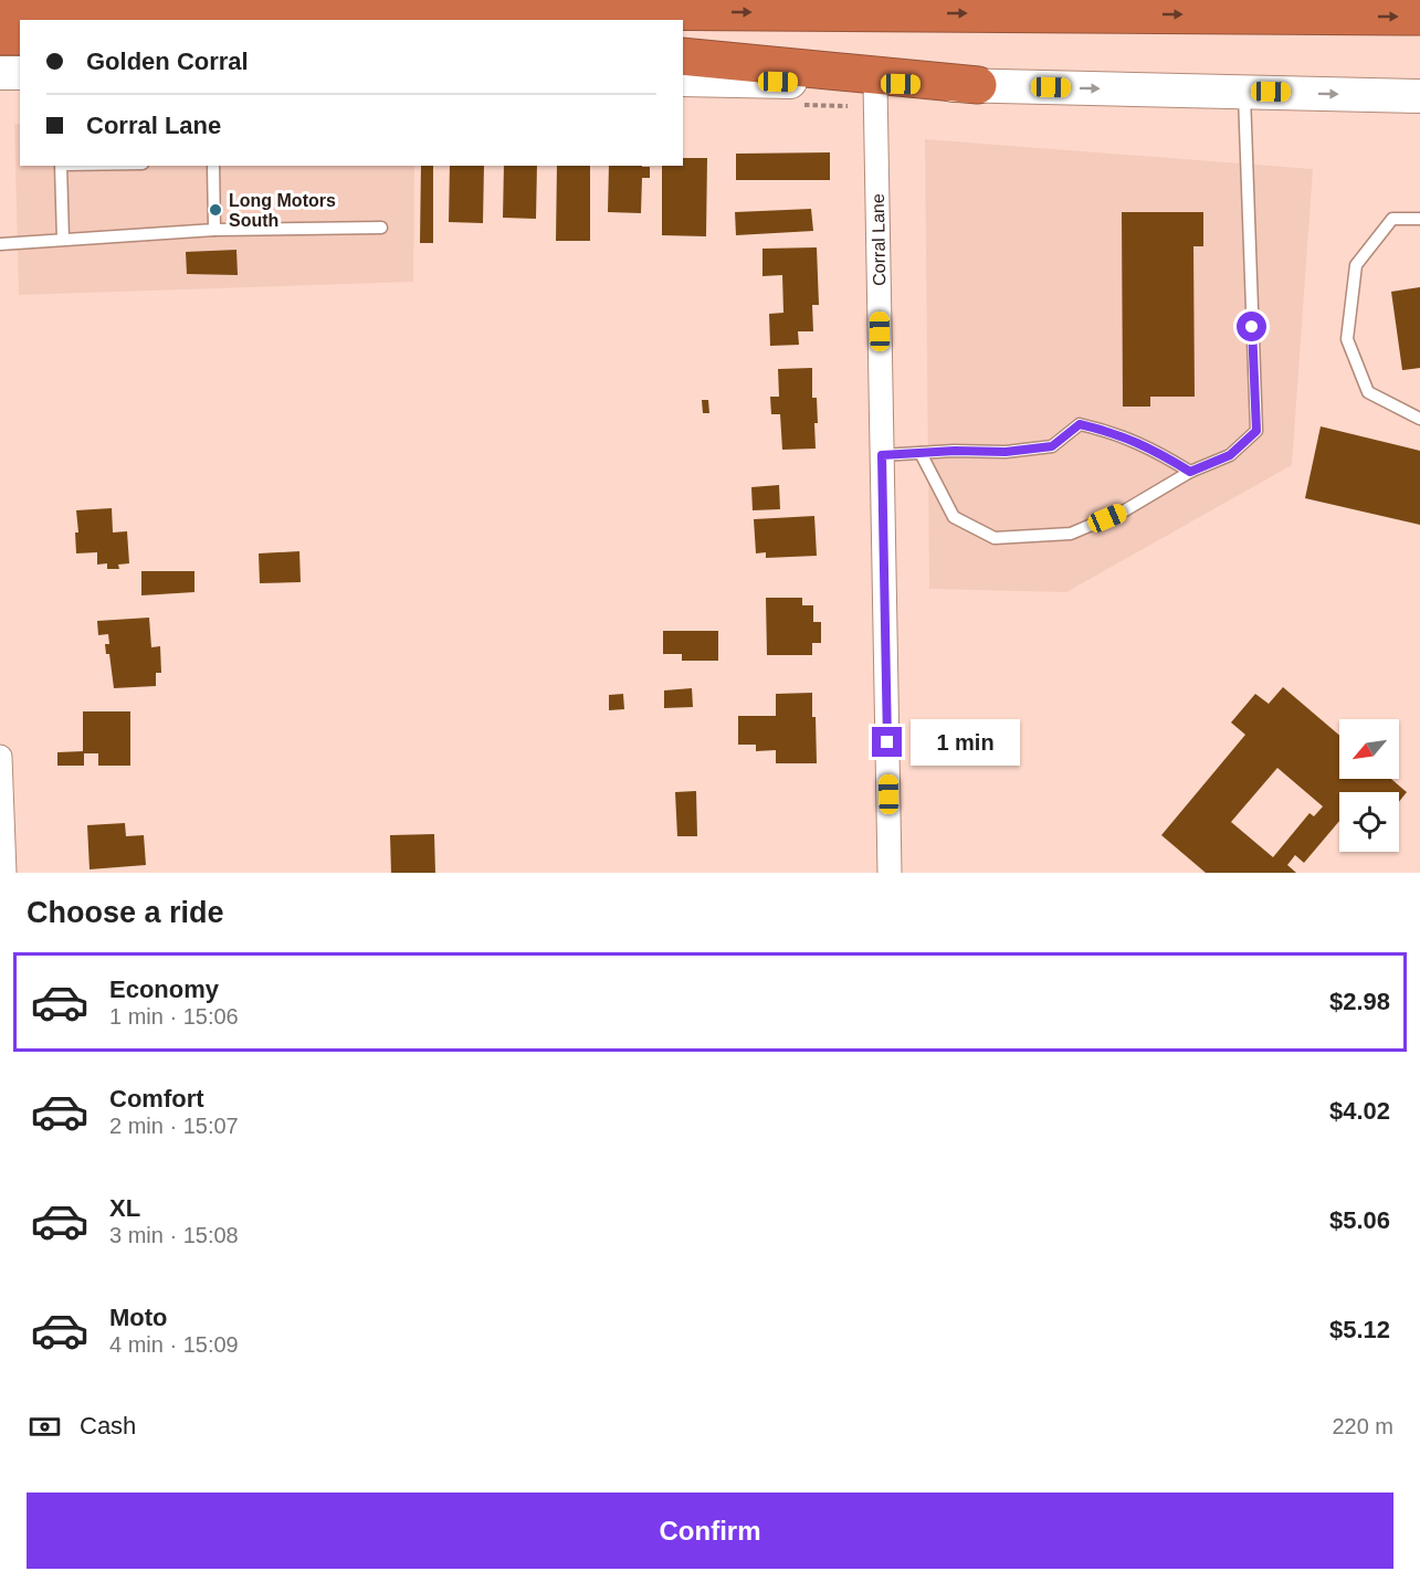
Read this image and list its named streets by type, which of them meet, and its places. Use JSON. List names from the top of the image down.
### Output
{
  "streets": {
    "street": ["Corral Lane"]
  },
  "places": ["Long Motors South"],
  "north": "bottom left",
  "page": {
    "banner": ["Golden Corral", "Corral Lane"],
    "bubble": "1 min",
    "heading": "Choose a ride",
    "list": [
      {
        "name": "Economy",
        "note": "1 min · 15:06",
        "value": "$2.98"
      },
      {
        "name": "Comfort",
        "note": "2 min · 15:07",
        "value": "$4.02"
      },
      {
        "name": "XL",
        "note": "3 min · 15:08",
        "value": "$5.06"
      },
      {
        "name": "Moto",
        "note": "4 min · 15:09",
        "value": "$5.12"
      }
    ],
    "pay": ["Cash", "220 m"],
    "buttons": "Confirm"
  }
}
